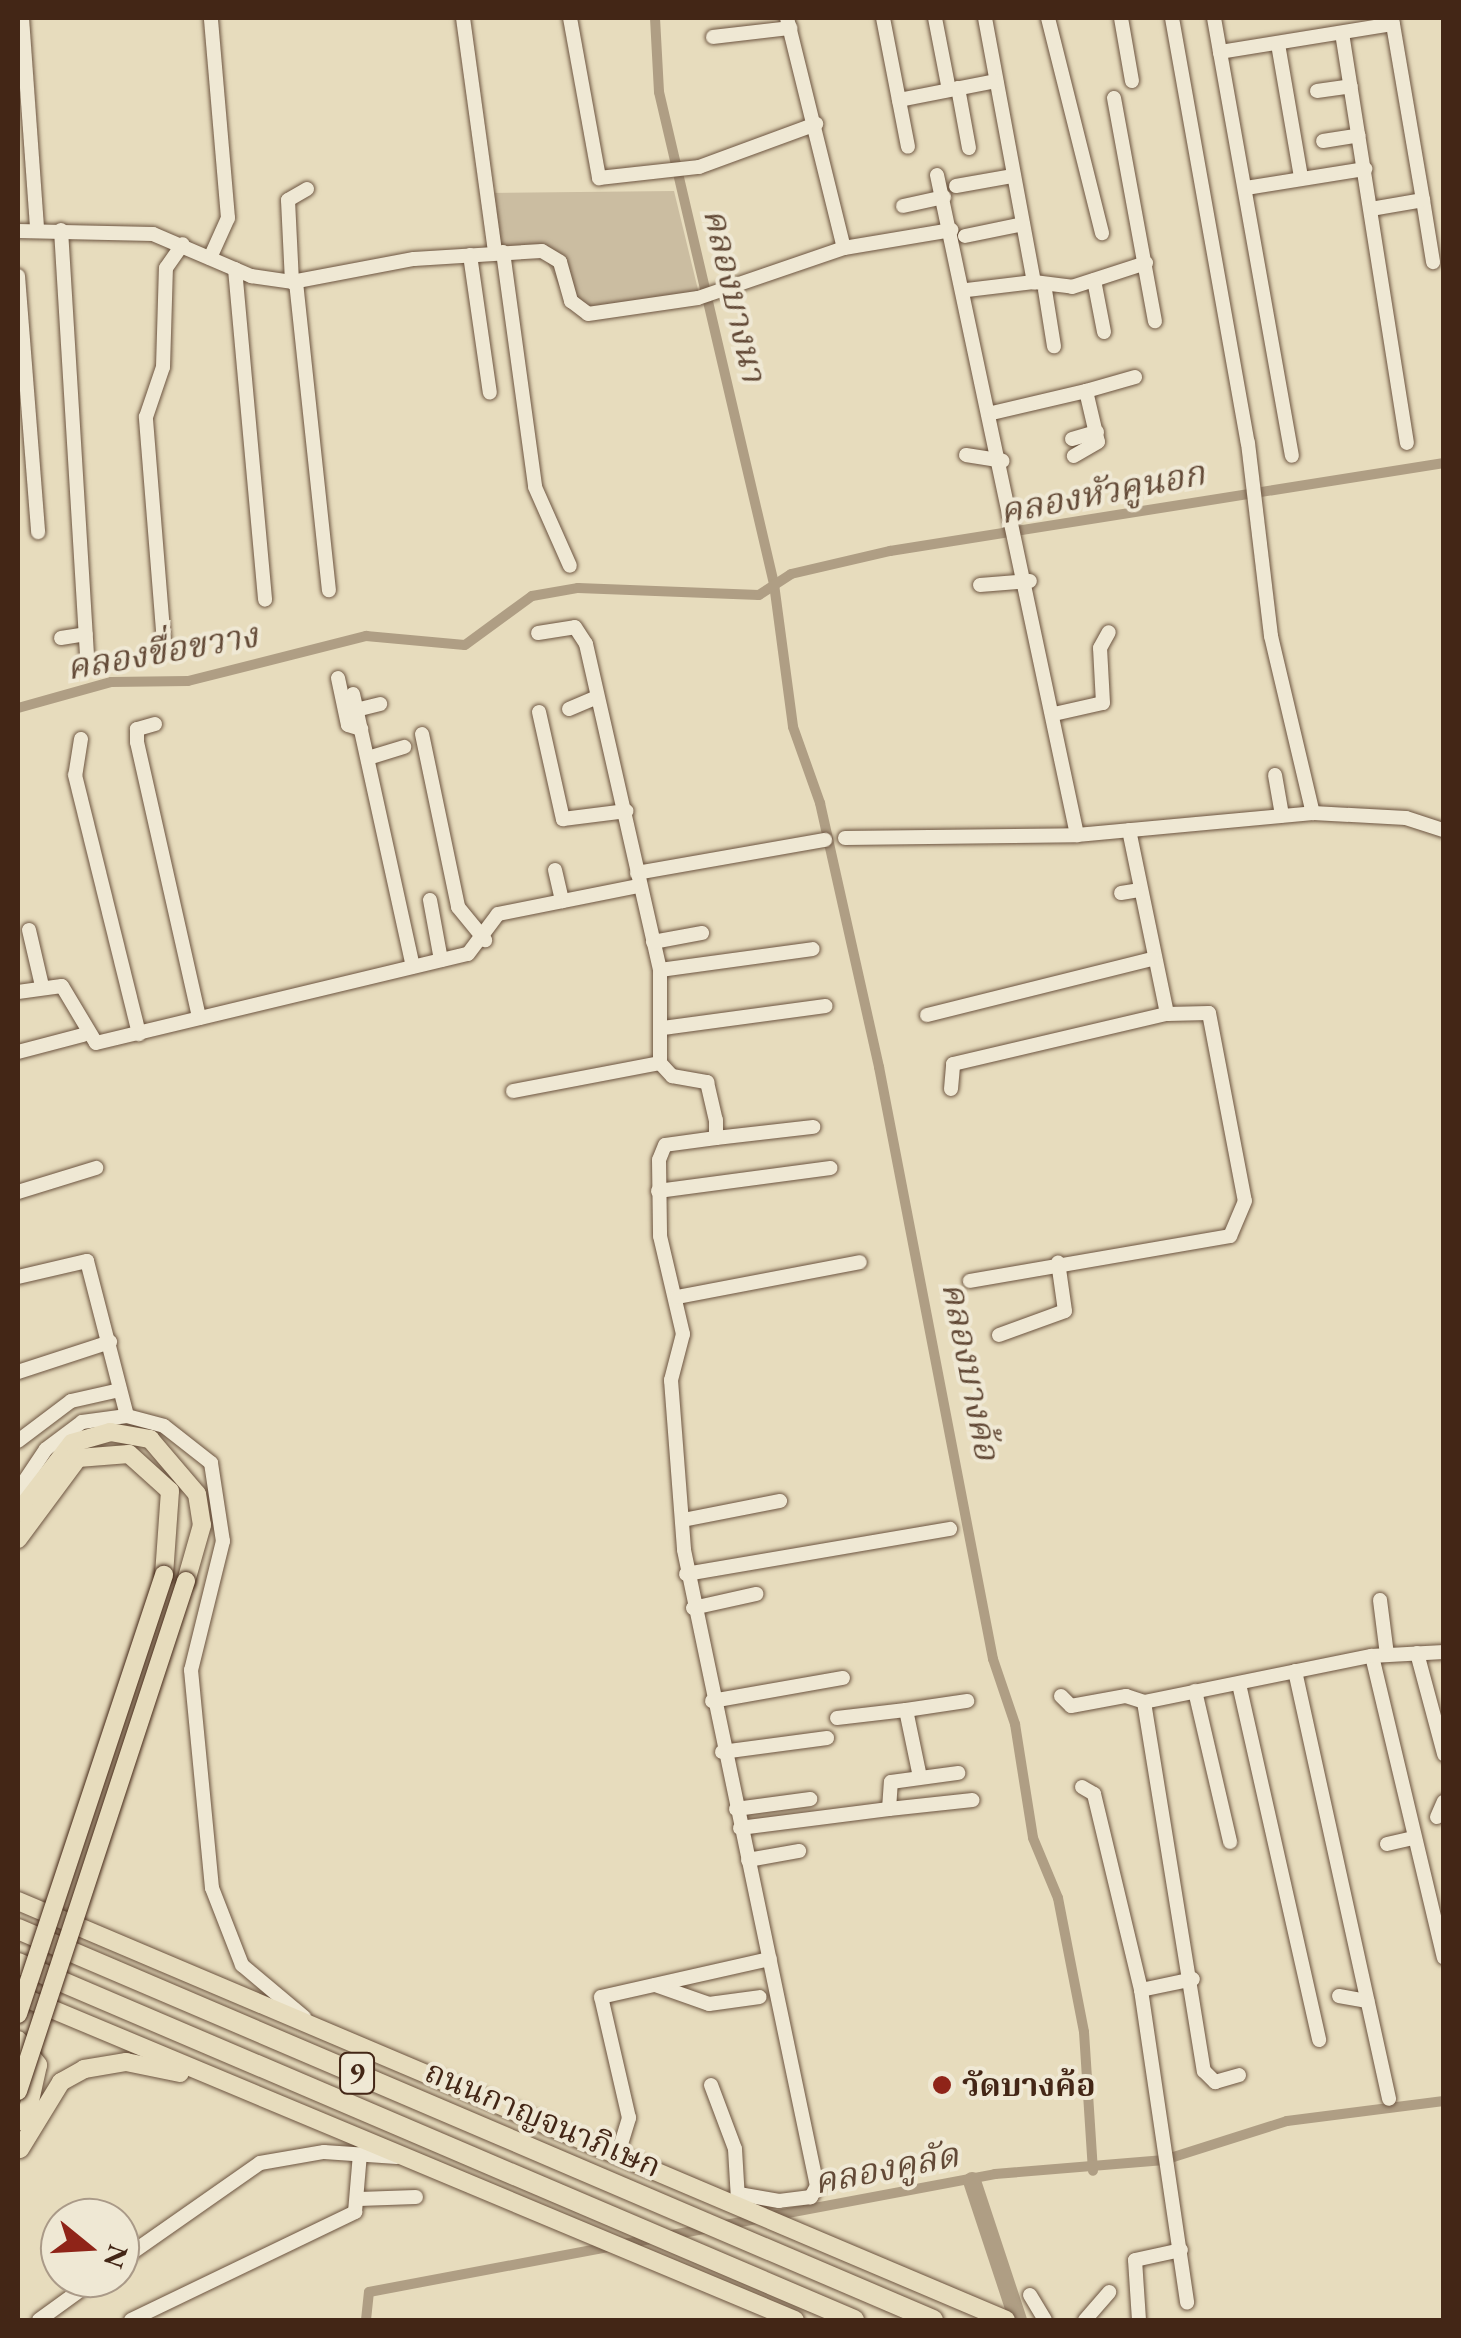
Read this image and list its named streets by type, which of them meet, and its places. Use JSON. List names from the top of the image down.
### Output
{
  "streets": {
    "highway": ["9", "ถนนกาญจนาภิเษก"]
  },
  "water": [
    "คลองบางนา",
    "คลองหัวคูนอก",
    "คลองขื่อขวาง",
    "คลองบางค้อ",
    "คลองคูลัด"
  ],
  "places": ["วัดบางค้อ"],
  "north": "right"
}
